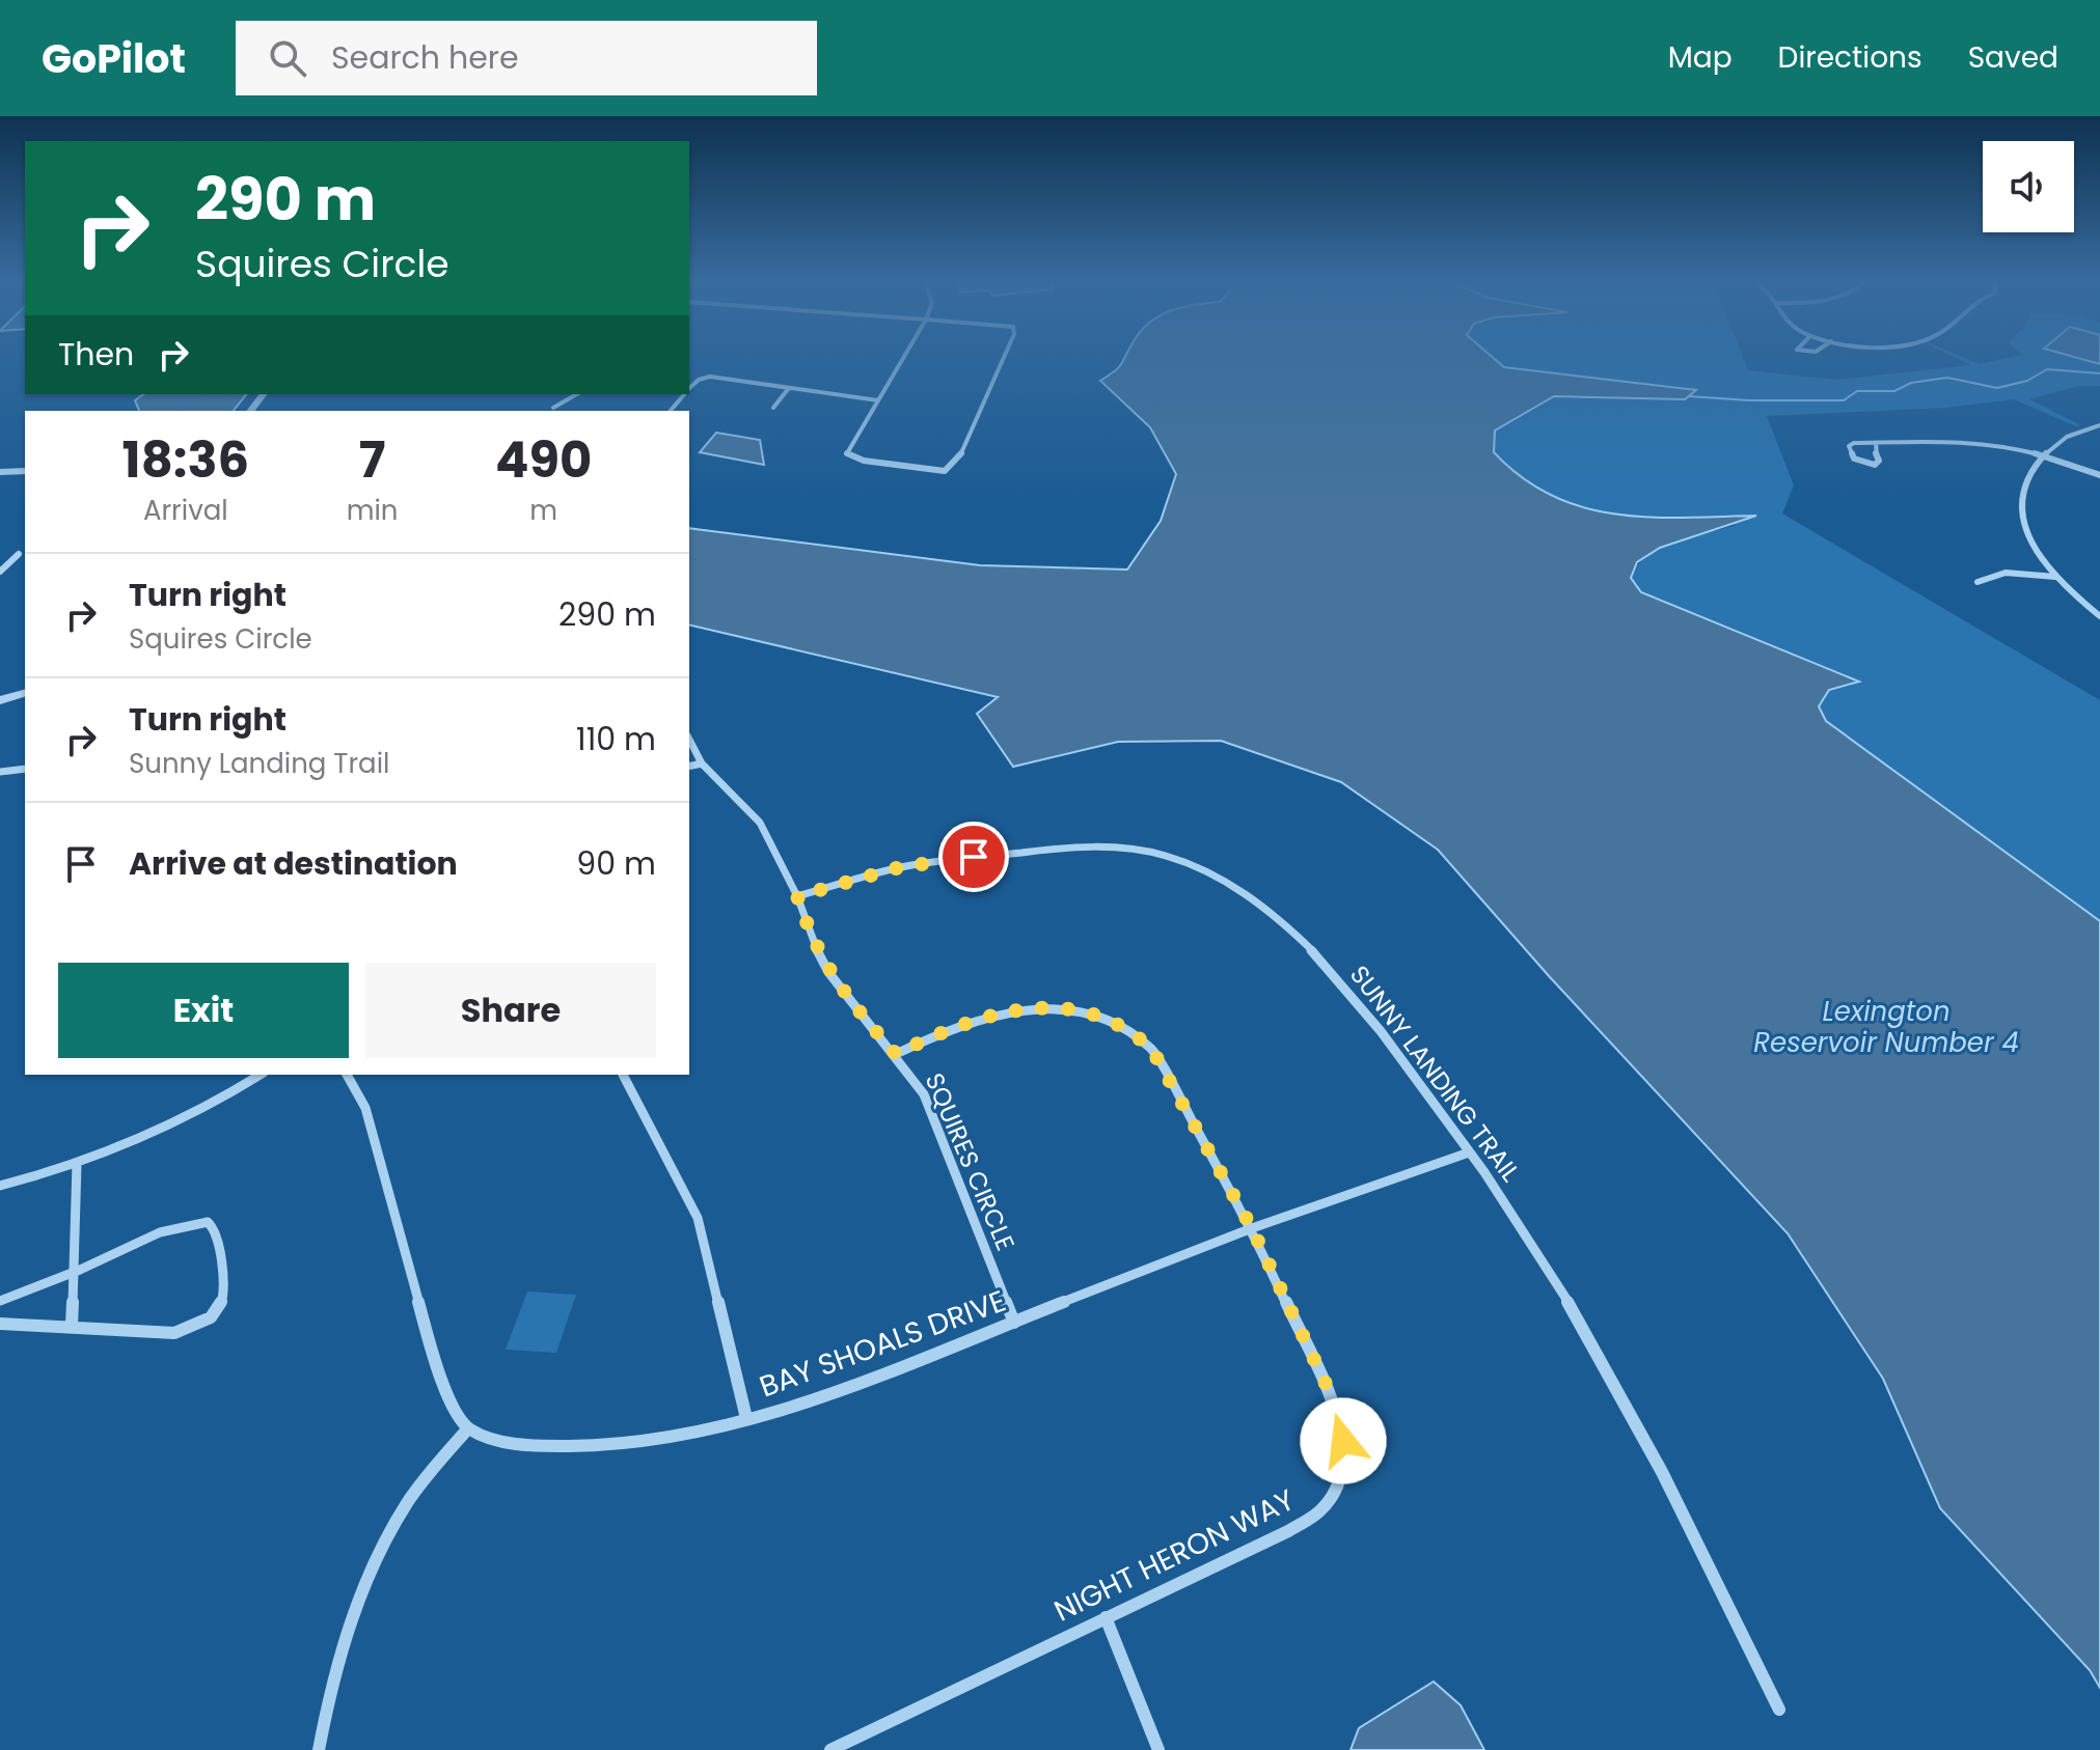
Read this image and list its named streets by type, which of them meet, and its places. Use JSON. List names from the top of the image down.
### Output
{
  "streets": {
    "street": [
      "SUNNY LANDING TRAIL",
      "SQUIRES CIRCLE",
      "BAY SHOALS DRIVE",
      "NIGHT HERON WAY"
    ]
  },
  "crossings": [
    ["SUNNY LANDING TRAIL", "SQUIRES CIRCLE"],
    ["SUNNY LANDING TRAIL", "BAY SHOALS DRIVE"],
    ["SQUIRES CIRCLE", "BAY SHOALS DRIVE"],
    ["SQUIRES CIRCLE", "NIGHT HERON WAY"],
    ["BAY SHOALS DRIVE", "NIGHT HERON WAY"]
  ],
  "water": ["Lexington Reservoir Number 4"],
  "page": {
    "header": "GoPilot",
    "search": "Search here",
    "nav": ["Map", "Directions", "Saved"],
    "turn": ["290 m", "Squires Circle"],
    "then": "Then",
    "eta": [
      "18:36",
      "Arrival",
      "7",
      "min",
      "490",
      "m"
    ],
    "list": [
      {
        "name": "Turn right",
        "note": "Squires Circle",
        "value": "290 m"
      },
      {
        "name": "Turn right",
        "note": "Sunny Landing Trail",
        "value": "110 m"
      },
      {
        "name": "Arrive at destination",
        "value": "90 m"
      }
    ],
    "buttons": ["Exit", "Share"]
  }
}
